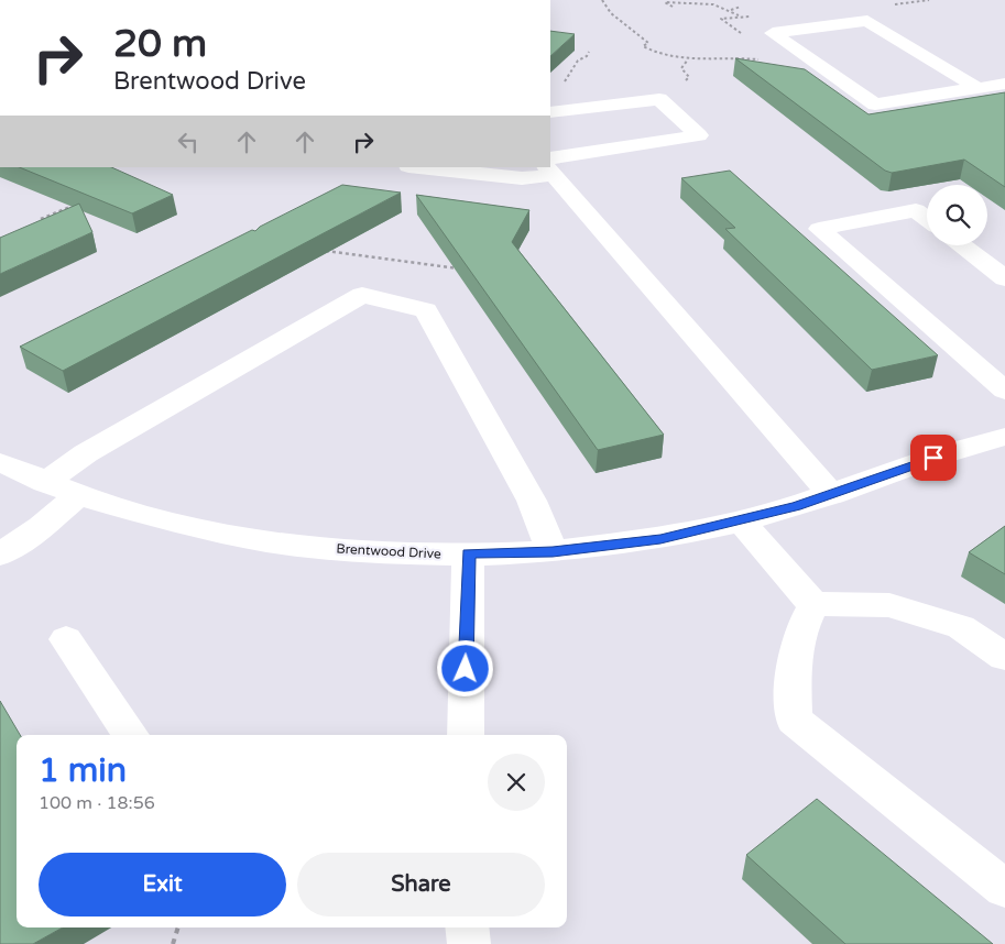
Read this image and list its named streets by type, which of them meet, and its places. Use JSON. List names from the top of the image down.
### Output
{
  "streets": {
    "street": ["Brentwood Drive"]
  },
  "page": {
    "turn": ["20 m", "Brentwood Drive"],
    "heading": ["1 min", "100 m · 18:56"],
    "buttons": ["Exit", "Share"]
  }
}
